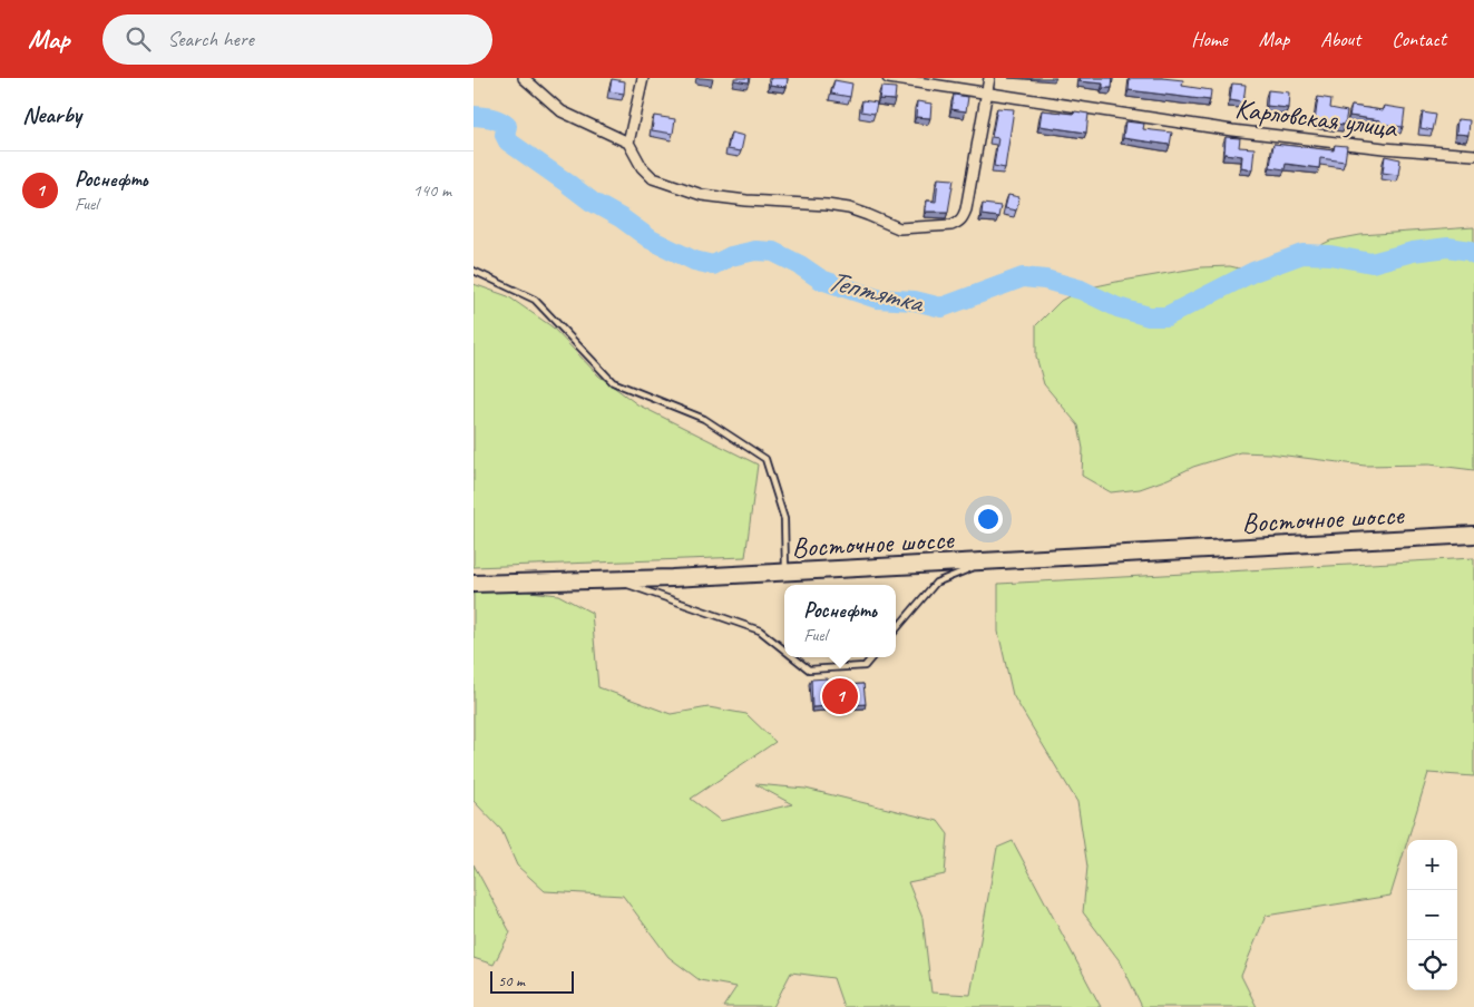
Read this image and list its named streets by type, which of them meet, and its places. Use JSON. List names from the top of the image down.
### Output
{
  "streets": {
    "highway": ["Восточное шоссе"],
    "street": ["Карловская улица"]
  },
  "water": ["Тептятка"],
  "scale_bar": "50 m",
  "page": {
    "header": "Map",
    "search": "Search here",
    "nav": [
      "Home",
      "Map",
      "About",
      "Contact"
    ],
    "heading": "Nearby",
    "list": [
      {
        "mark": "1",
        "name": "Роснефть",
        "note": "Fuel",
        "value": "140 m"
      }
    ],
    "popup": ["Роснефть", "Fuel"],
    "pins": "1",
    "map_buttons": ["+", "−"],
    "scale": "50 m"
  }
}
